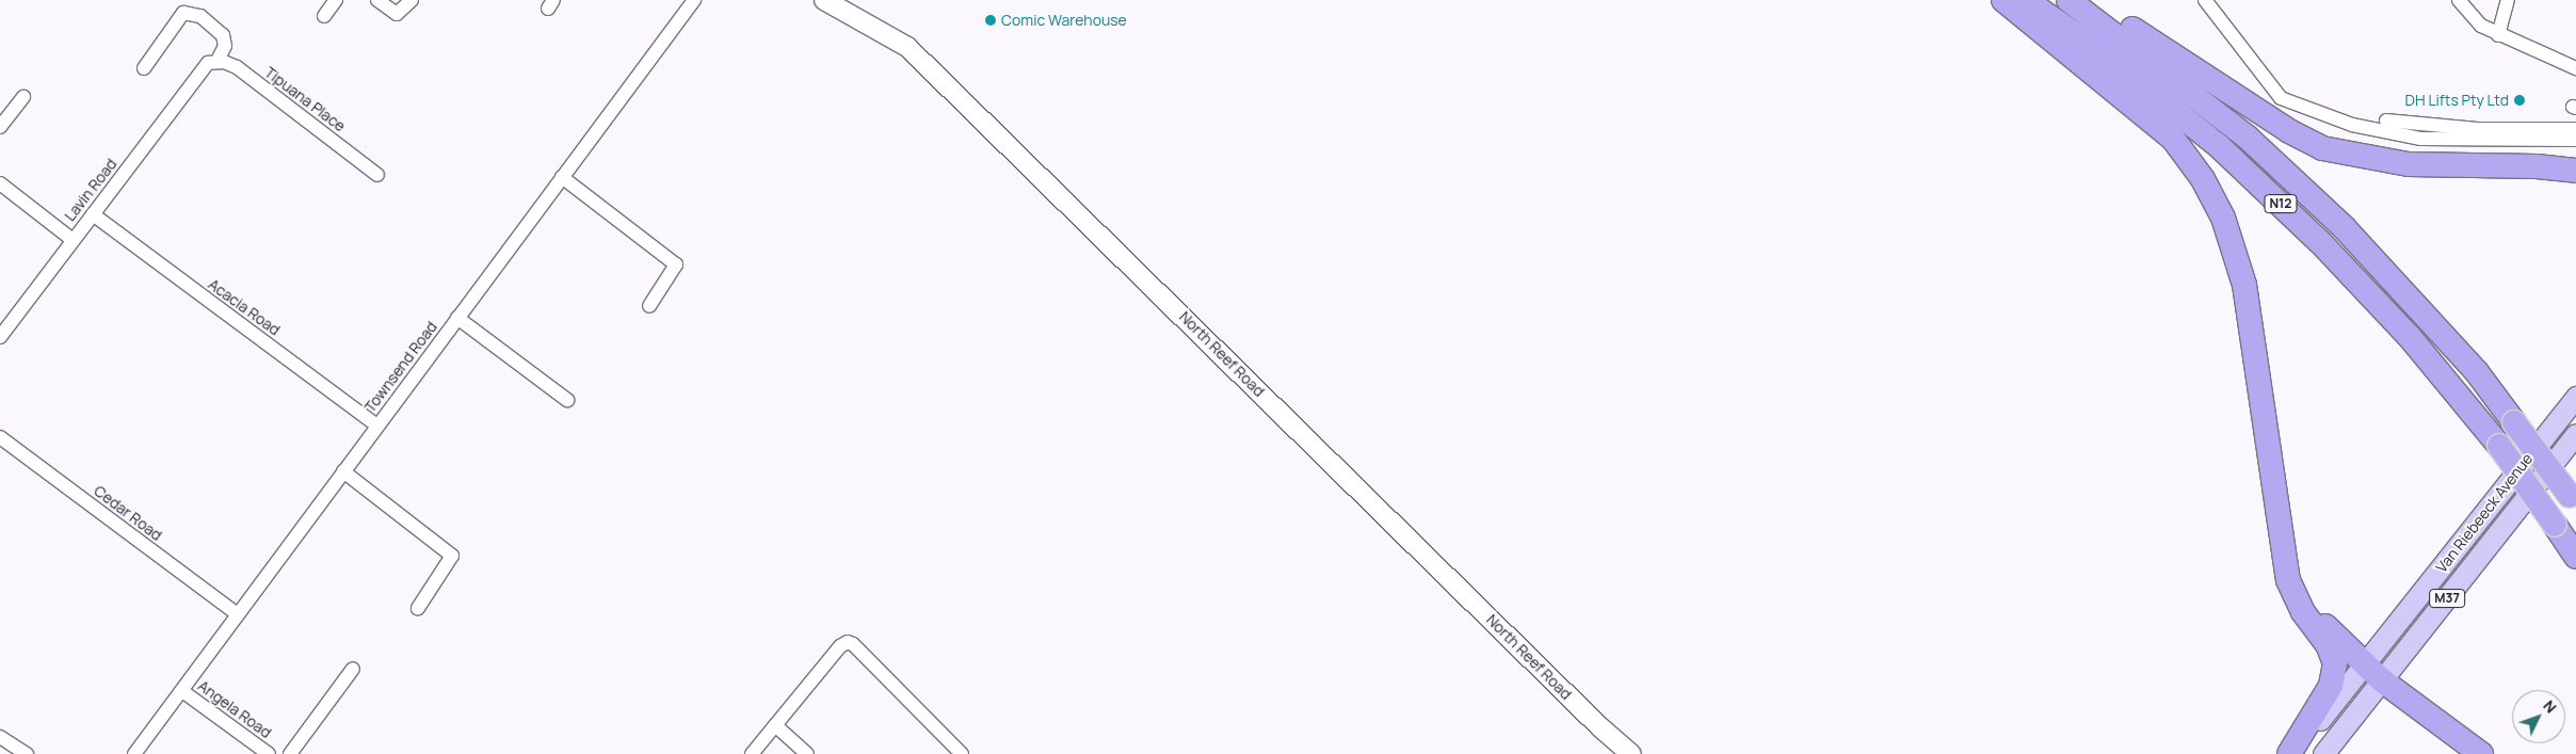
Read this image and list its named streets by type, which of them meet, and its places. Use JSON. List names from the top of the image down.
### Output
{
  "streets": {
    "highway": ["N12"],
    "main road": ["North Reef Road", "Van Riebeeck Avenue", "M37"],
    "street": [
      "Tipuana Place",
      "Lavin Road",
      "Acacia Road",
      "Townsend Road",
      "Cedar Road",
      "Angela Road"
    ]
  },
  "crossings": [
    ["Tipuana Place", "Lavin Road"],
    ["Lavin Road", "Acacia Road"],
    ["Acacia Road", "Townsend Road"],
    ["Townsend Road", "Cedar Road"],
    ["Townsend Road", "Angela Road"]
  ],
  "places": ["Comic Warehouse", "DH Lifts Pty Ltd"],
  "north": "top right"
}
